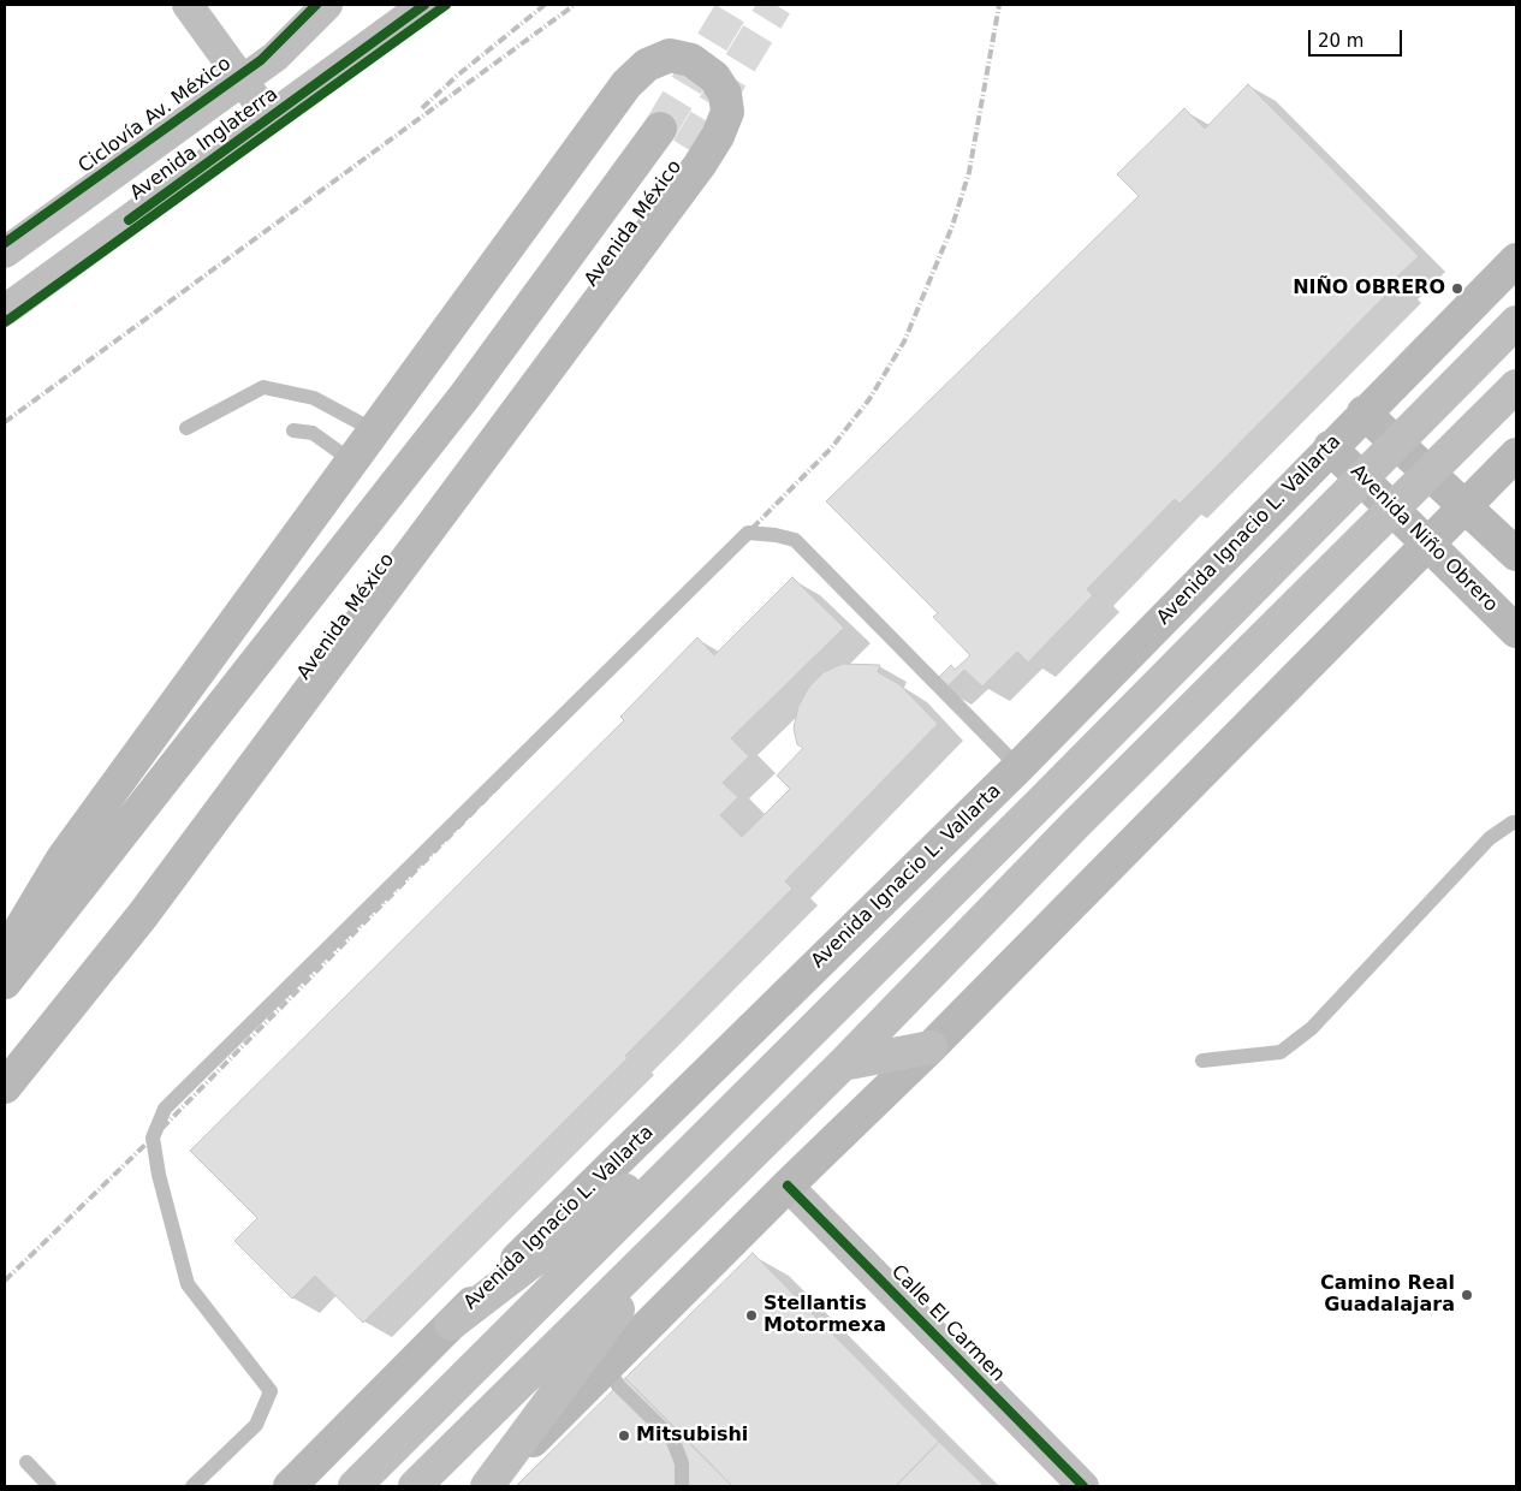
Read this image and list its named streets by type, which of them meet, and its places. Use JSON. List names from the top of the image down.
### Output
{
  "streets": {
    "main road": ["Avenida México", "Avenida Ignacio L. Vallarta", "Avenida Niño Obrero"],
    "street": ["Avenida Inglaterra", "Calle El Carmen"],
    "cycle path": ["Ciclovía Av. México"]
  },
  "crossings": [
    ["Avenida Ignacio L. Vallarta", "Avenida Niño Obrero"]
  ],
  "places": [
    "NIÑO OBRERO",
    "Camino Real Guadalajara",
    "Stellantis Motormexa",
    "Mitsubishi"
  ],
  "scale_bar": "20 m"
}
